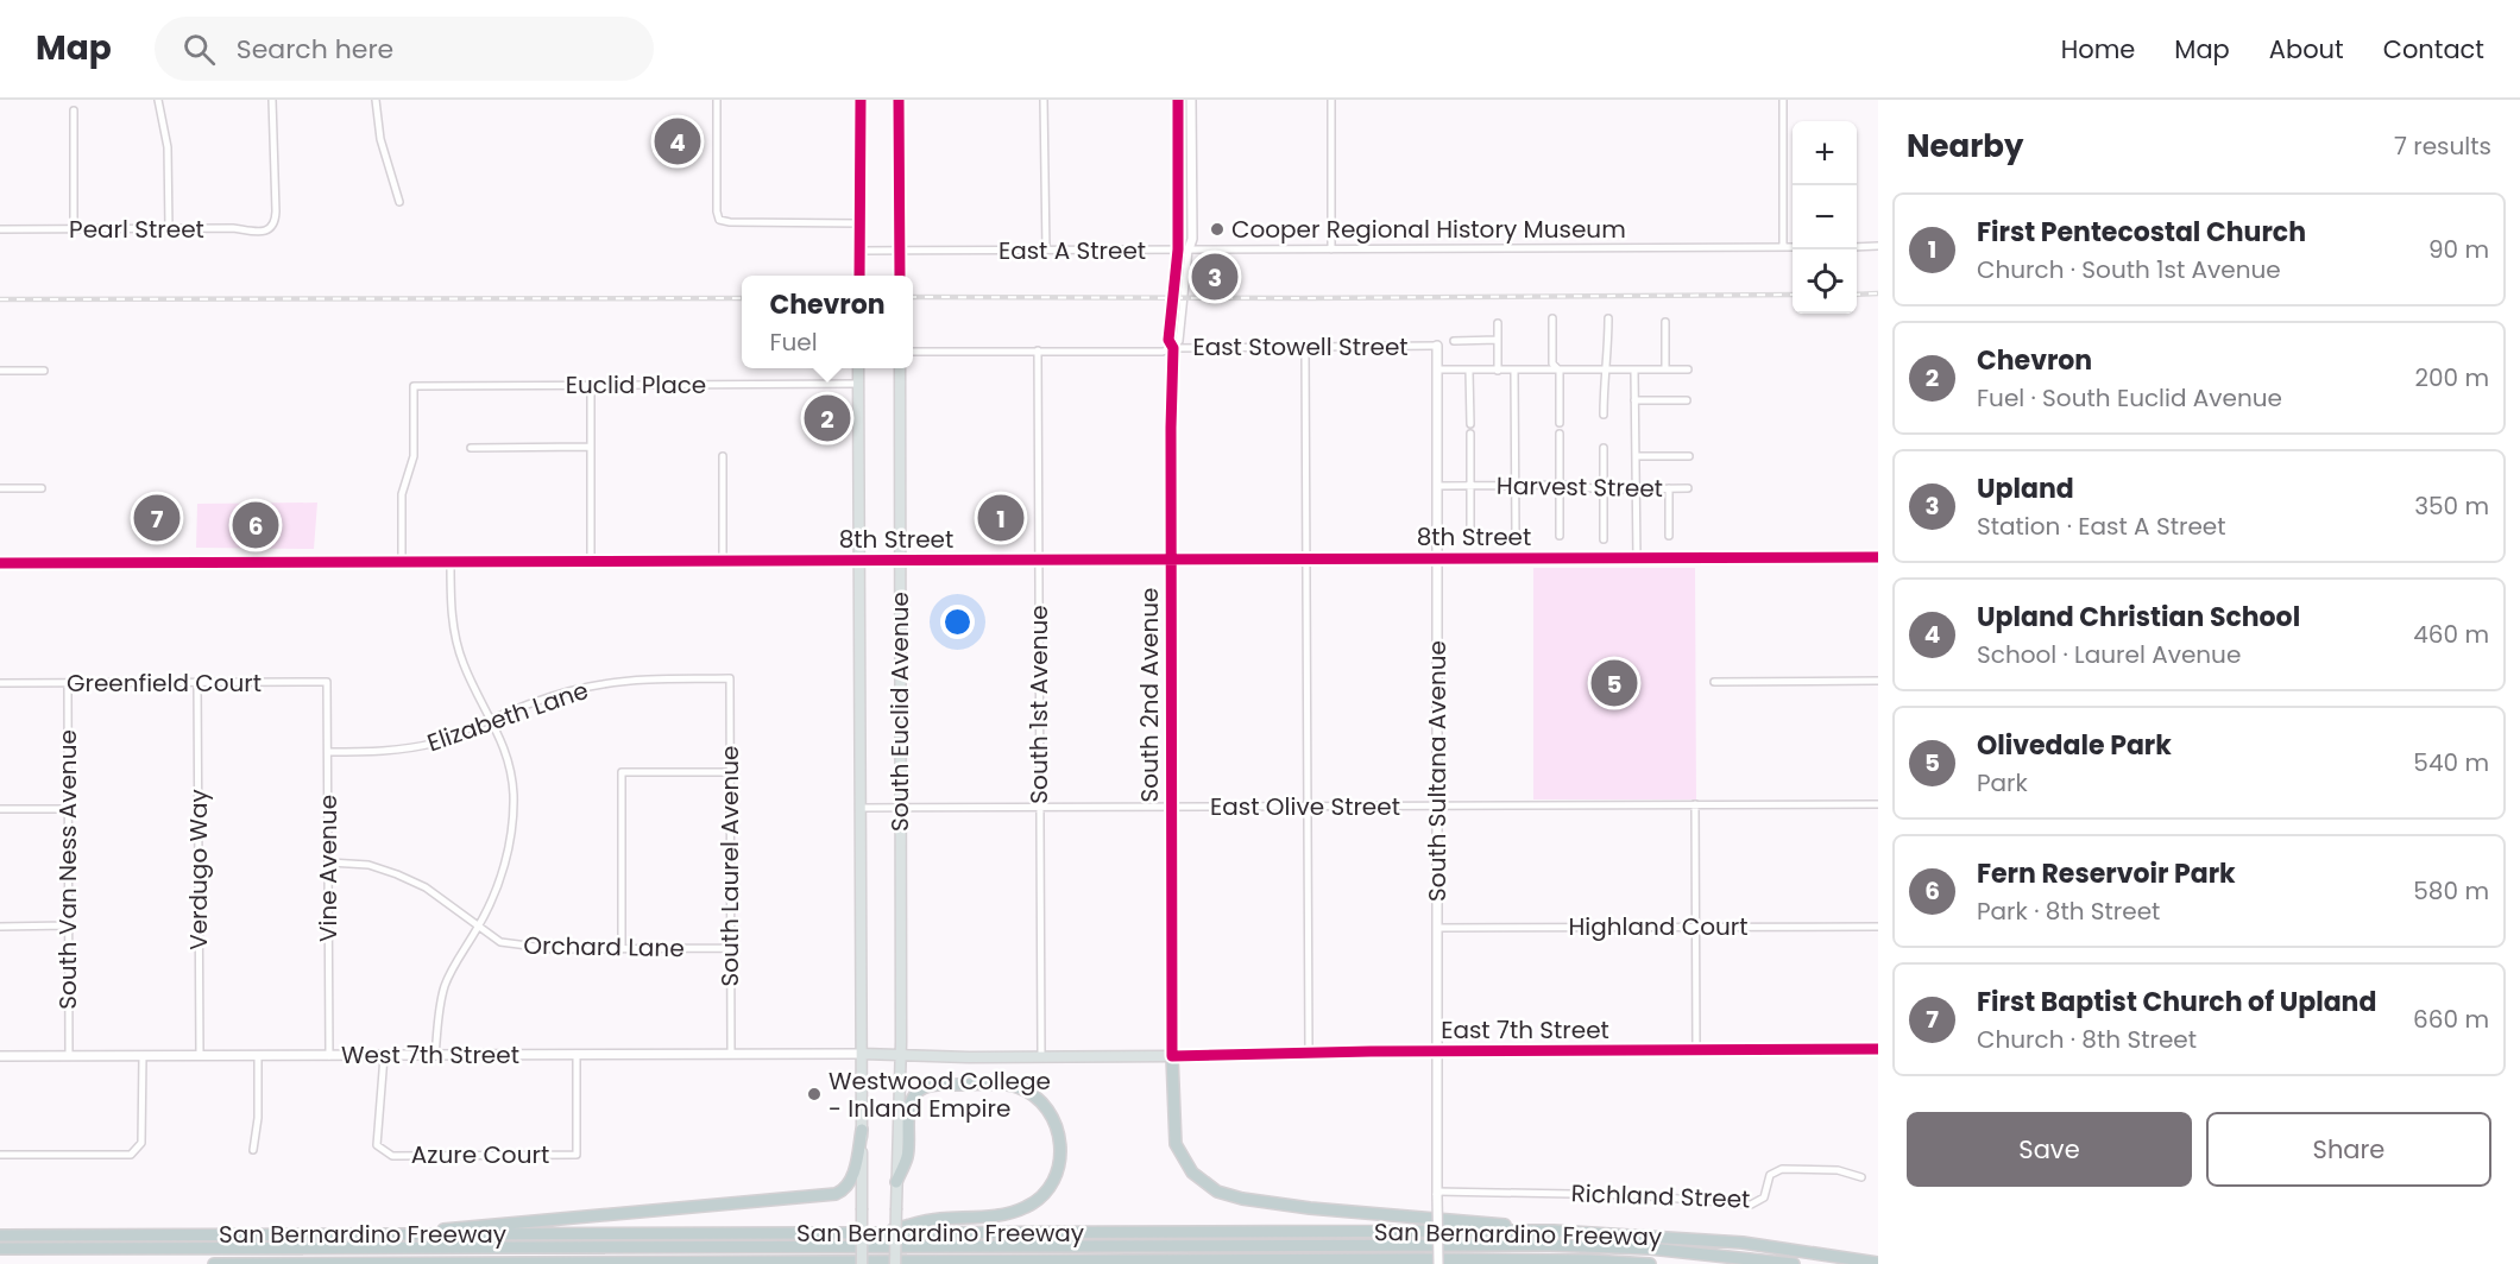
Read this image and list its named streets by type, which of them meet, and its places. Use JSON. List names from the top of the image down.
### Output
{
  "streets": {
    "highway": ["San Bernardino Freeway"],
    "main road": ["South Euclid Avenue", "East 7th Street"],
    "street": [
      "Pearl Street",
      "East A Street",
      "East Stowell Street",
      "Euclid Place",
      "Harvest Street",
      "8th Street",
      "Greenfield Court",
      "South 2nd Avenue",
      "South 1st Avenue",
      "Elizabeth Lane",
      "South Sultana Avenue",
      "East Olive Street",
      "South Laurel Avenue",
      "Vine Avenue",
      "South Van Ness Avenue",
      "Verdugo Way",
      "Highland Court",
      "Orchard Lane",
      "West 7th Street",
      "Azure Court",
      "Richland Street"
    ]
  },
  "crossings": [
    ["East A Street", "South 2nd Avenue"],
    ["East Stowell Street", "South 2nd Avenue"],
    ["East Stowell Street", "South 1st Avenue"],
    ["East Stowell Street", "South Sultana Avenue"],
    ["Euclid Place", "8th Street"],
    ["Euclid Place", "South Euclid Avenue"],
    ["Harvest Street", "South Sultana Avenue"],
    ["8th Street", "South 2nd Avenue"],
    ["8th Street", "South 1st Avenue"],
    ["8th Street", "South Euclid Avenue"],
    ["8th Street", "South Sultana Avenue"],
    ["Greenfield Court", "Vine Avenue"],
    ["Greenfield Court", "South Van Ness Avenue"],
    ["Greenfield Court", "Verdugo Way"],
    ["South 2nd Avenue", "East Olive Street"],
    ["South 2nd Avenue", "East 7th Street"],
    ["South 1st Avenue", "East Olive Street"],
    ["South 1st Avenue", "East 7th Street"],
    ["South Euclid Avenue", "East Olive Street"],
    ["South Euclid Avenue", "East 7th Street"],
    ["South Euclid Avenue", "West 7th Street"],
    ["Elizabeth Lane", "South Laurel Avenue"],
    ["Elizabeth Lane", "Vine Avenue"],
    ["South Sultana Avenue", "East Olive Street"],
    ["South Sultana Avenue", "Highland Court"],
    ["South Sultana Avenue", "East 7th Street"],
    ["South Sultana Avenue", "Richland Street"],
    ["South Laurel Avenue", "Orchard Lane"],
    ["South Laurel Avenue", "West 7th Street"],
    ["Vine Avenue", "Orchard Lane"],
    ["Vine Avenue", "West 7th Street"],
    ["South Van Ness Avenue", "West 7th Street"],
    ["Verdugo Way", "West 7th Street"],
    ["East 7th Street", "West 7th Street"],
    ["West 7th Street", "Azure Court"]
  ],
  "places": ["Cooper Regional History Museum", "Westwood College - Inland Empire"],
  "page": {
    "header": "Map",
    "search": "Search here",
    "nav": [
      "Home",
      "Map",
      "About",
      "Contact"
    ],
    "heading": ["Nearby", "7 results"],
    "pins": [
      "4",
      "3",
      "2",
      "1",
      "7",
      "6",
      "5"
    ],
    "map_buttons": ["+", "−"],
    "list": [
      {
        "mark": "1",
        "name": "First Pentecostal Church",
        "note": "Church · South 1st Avenue",
        "value": "90 m"
      },
      {
        "mark": "2",
        "name": "Chevron",
        "note": "Fuel · South Euclid Avenue",
        "value": "200 m"
      },
      {
        "mark": "3",
        "name": "Upland",
        "note": "Station · East A Street",
        "value": "350 m"
      },
      {
        "mark": "4",
        "name": "Upland Christian School",
        "note": "School · Laurel Avenue",
        "value": "460 m"
      },
      {
        "mark": "5",
        "name": "Olivedale Park",
        "note": "Park",
        "value": "540 m"
      },
      {
        "mark": "6",
        "name": "Fern Reservoir Park",
        "note": "Park · 8th Street",
        "value": "580 m"
      },
      {
        "mark": "7",
        "name": "First Baptist Church of Upland",
        "note": "Church · 8th Street",
        "value": "660 m"
      }
    ],
    "popup": ["Chevron", "Fuel"],
    "buttons": ["Save", "Share"]
  }
}
